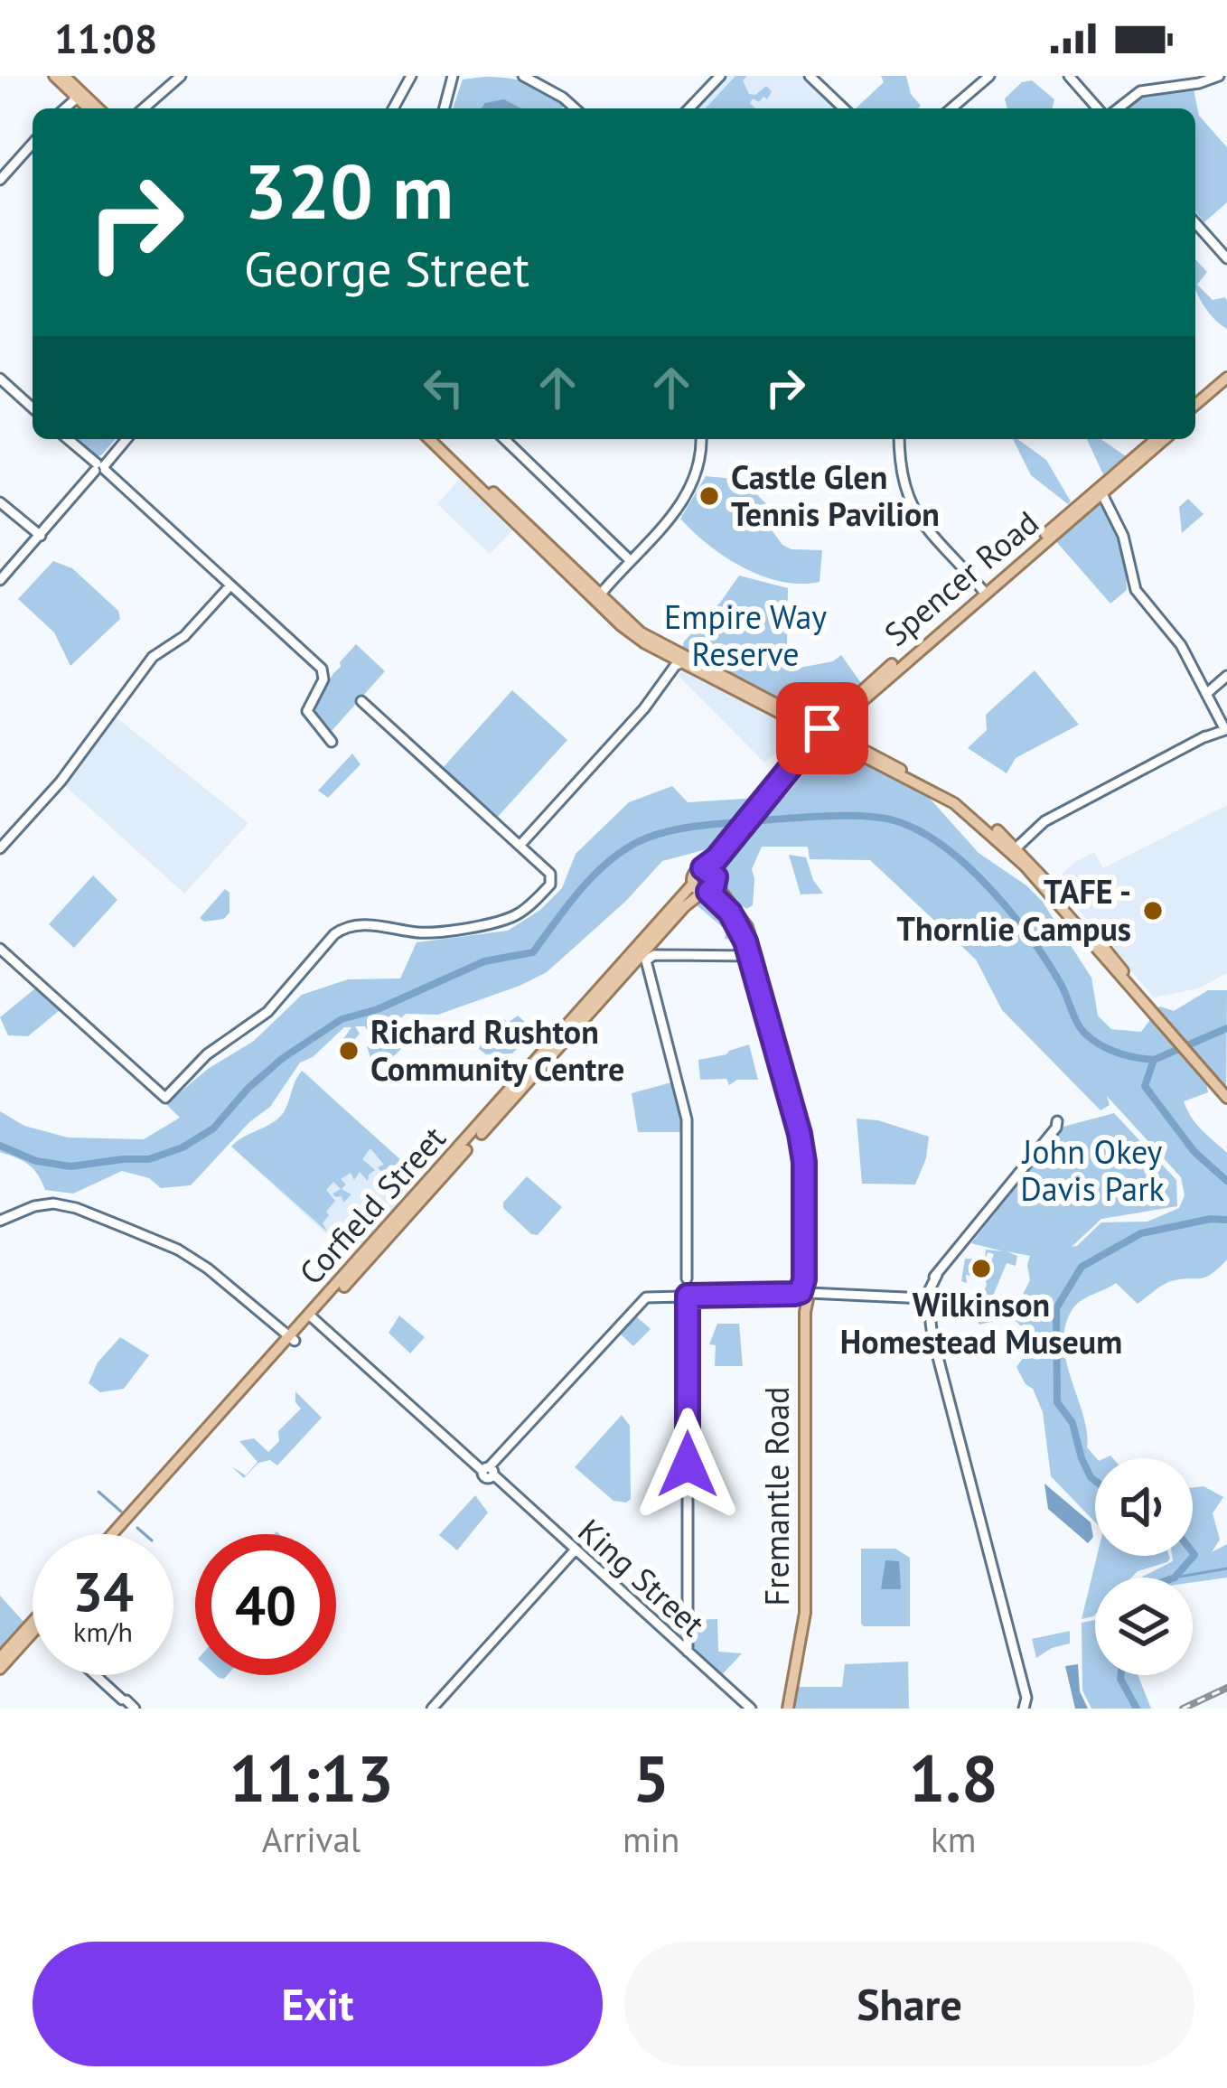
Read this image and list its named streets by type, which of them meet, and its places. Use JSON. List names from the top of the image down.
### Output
{
  "streets": {
    "main road": ["Spencer Road", "Corfield Street", "Fremantle Road"],
    "street": ["King Street"]
  },
  "crossings": [
    ["Spencer Road", "Corfield Street"],
    ["Spencer Road", "Fremantle Road"],
    ["Corfield Street", "Fremantle Road"],
    ["Corfield Street", "King Street"]
  ],
  "parks": ["Empire Way Reserve", "John Okey Davis Park"],
  "places": [
    "Castle Glen Tennis Pavilion",
    "TAFE - Thornlie Campus",
    "Richard Rushton Community Centre",
    "Wilkinson Homestead Museum"
  ],
  "page": {
    "status": "11:08",
    "turn": ["320 m", "George Street"],
    "speed": "34 km/h",
    "limit": "40",
    "eta": [
      "11:13",
      "Arrival",
      "5",
      "min",
      "1.8",
      "km"
    ],
    "buttons": ["Exit", "Share"]
  }
}
